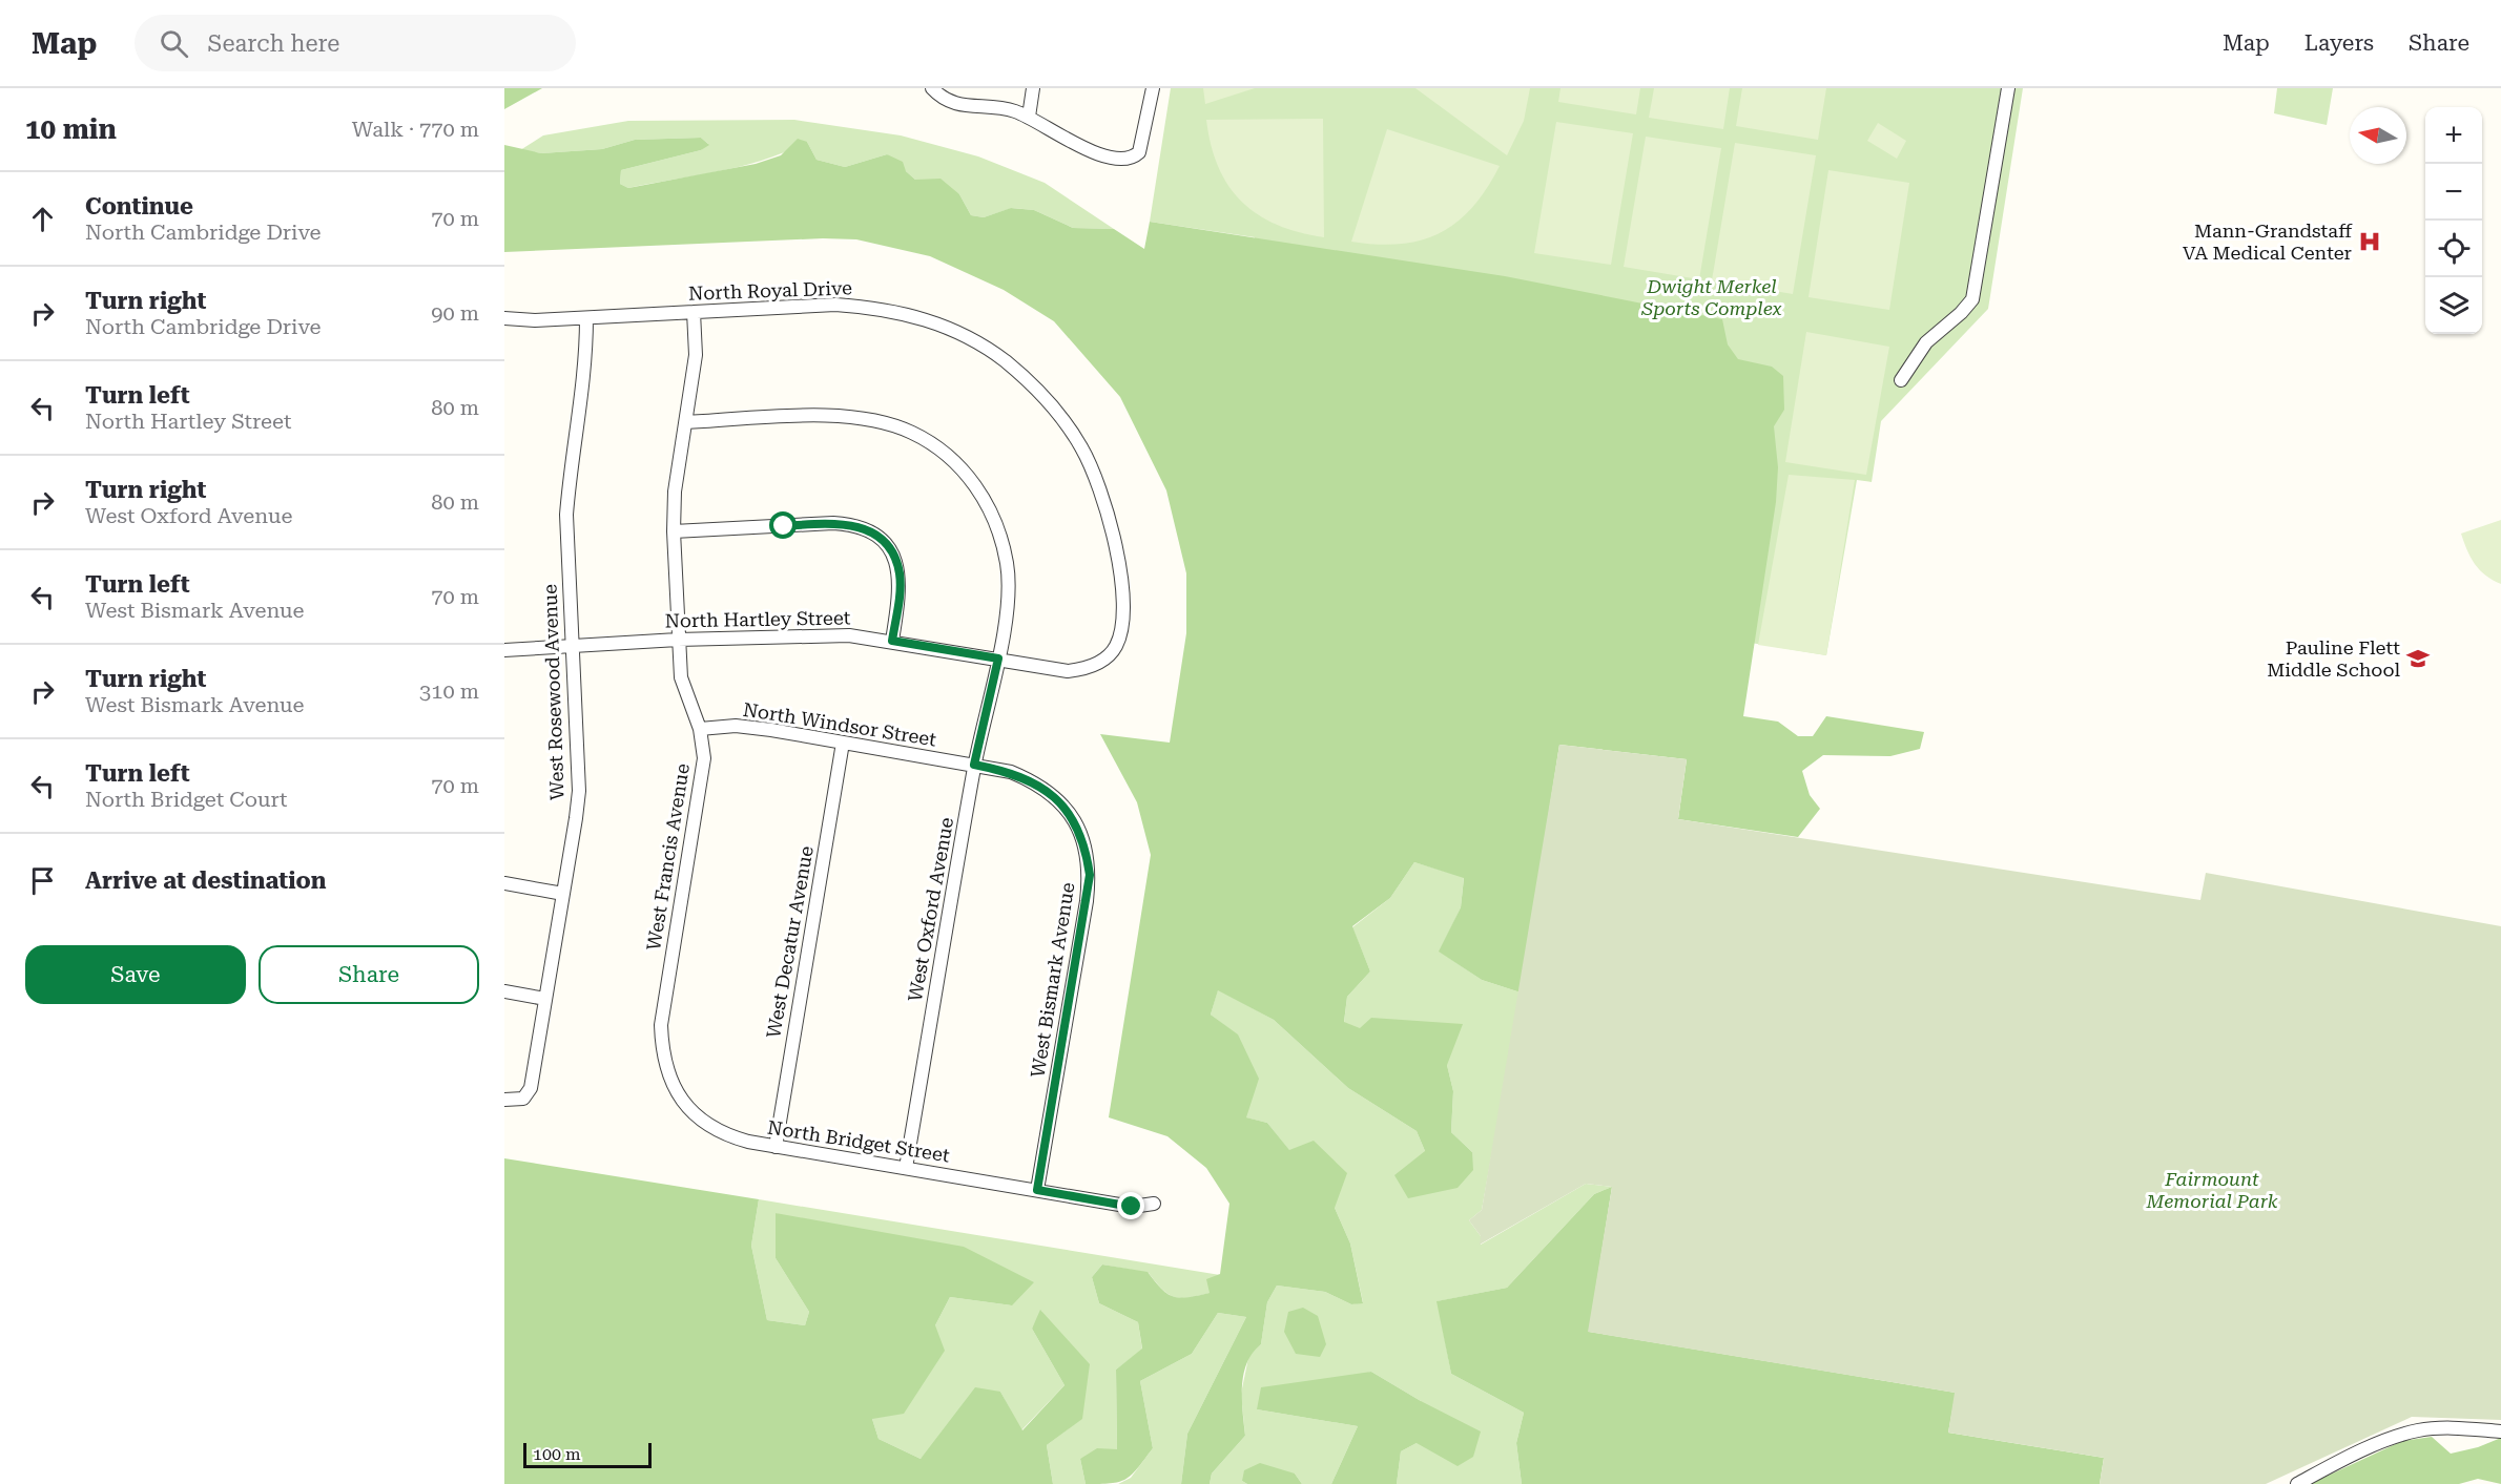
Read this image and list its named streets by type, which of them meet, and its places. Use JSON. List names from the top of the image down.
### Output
{
  "streets": {
    "street": [
      "North Royal Drive",
      "North Hartley Street",
      "West Rosewood Avenue",
      "North Windsor Street",
      "West Francis Avenue",
      "West Oxford Avenue",
      "West Decatur Avenue",
      "West Bismark Avenue",
      "North Bridget Street"
    ]
  },
  "crossings": [
    ["North Royal Drive", "North Hartley Street"],
    ["North Royal Drive", "West Rosewood Avenue"],
    ["North Royal Drive", "West Francis Avenue"],
    ["North Hartley Street", "West Rosewood Avenue"],
    ["North Hartley Street", "West Francis Avenue"],
    ["North Hartley Street", "West Oxford Avenue"],
    ["North Windsor Street", "West Francis Avenue"],
    ["North Windsor Street", "West Oxford Avenue"],
    ["North Windsor Street", "West Decatur Avenue"],
    ["North Windsor Street", "West Bismark Avenue"],
    ["West Francis Avenue", "West Oxford Avenue"],
    ["West Francis Avenue", "North Bridget Street"],
    ["West Oxford Avenue", "West Bismark Avenue"],
    ["West Oxford Avenue", "North Bridget Street"],
    ["West Decatur Avenue", "North Bridget Street"],
    ["West Bismark Avenue", "North Bridget Street"]
  ],
  "parks": ["Dwight Merkel Sports Complex", "Fairmount Memorial Park"],
  "places": {
    "hospital": ["Mann-Grandstaff VA Medical Center"],
    "school or university": ["Pauline Flett Middle School"]
  },
  "scale_bar": "100 m",
  "north": "left",
  "page": {
    "header": "Map",
    "search": "Search here",
    "nav": ["Map", "Layers", "Share"],
    "heading": ["10 min", "Walk · 770 m"],
    "map_buttons": ["+", "−"],
    "list": [
      ["Continue", "North Cambridge Drive", "70 m"],
      ["Turn right", "North Cambridge Drive", "90 m"],
      ["Turn left", "North Hartley Street", "80 m"],
      ["Turn right", "West Oxford Avenue", "80 m"],
      ["Turn left", "West Bismark Avenue", "70 m"],
      ["Turn right", "West Bismark Avenue", "310 m"],
      ["Turn left", "North Bridget Court", "70 m"],
      "Arrive at destination"
    ],
    "buttons": ["Save", "Share"],
    "scale": "100 m"
  }
}
